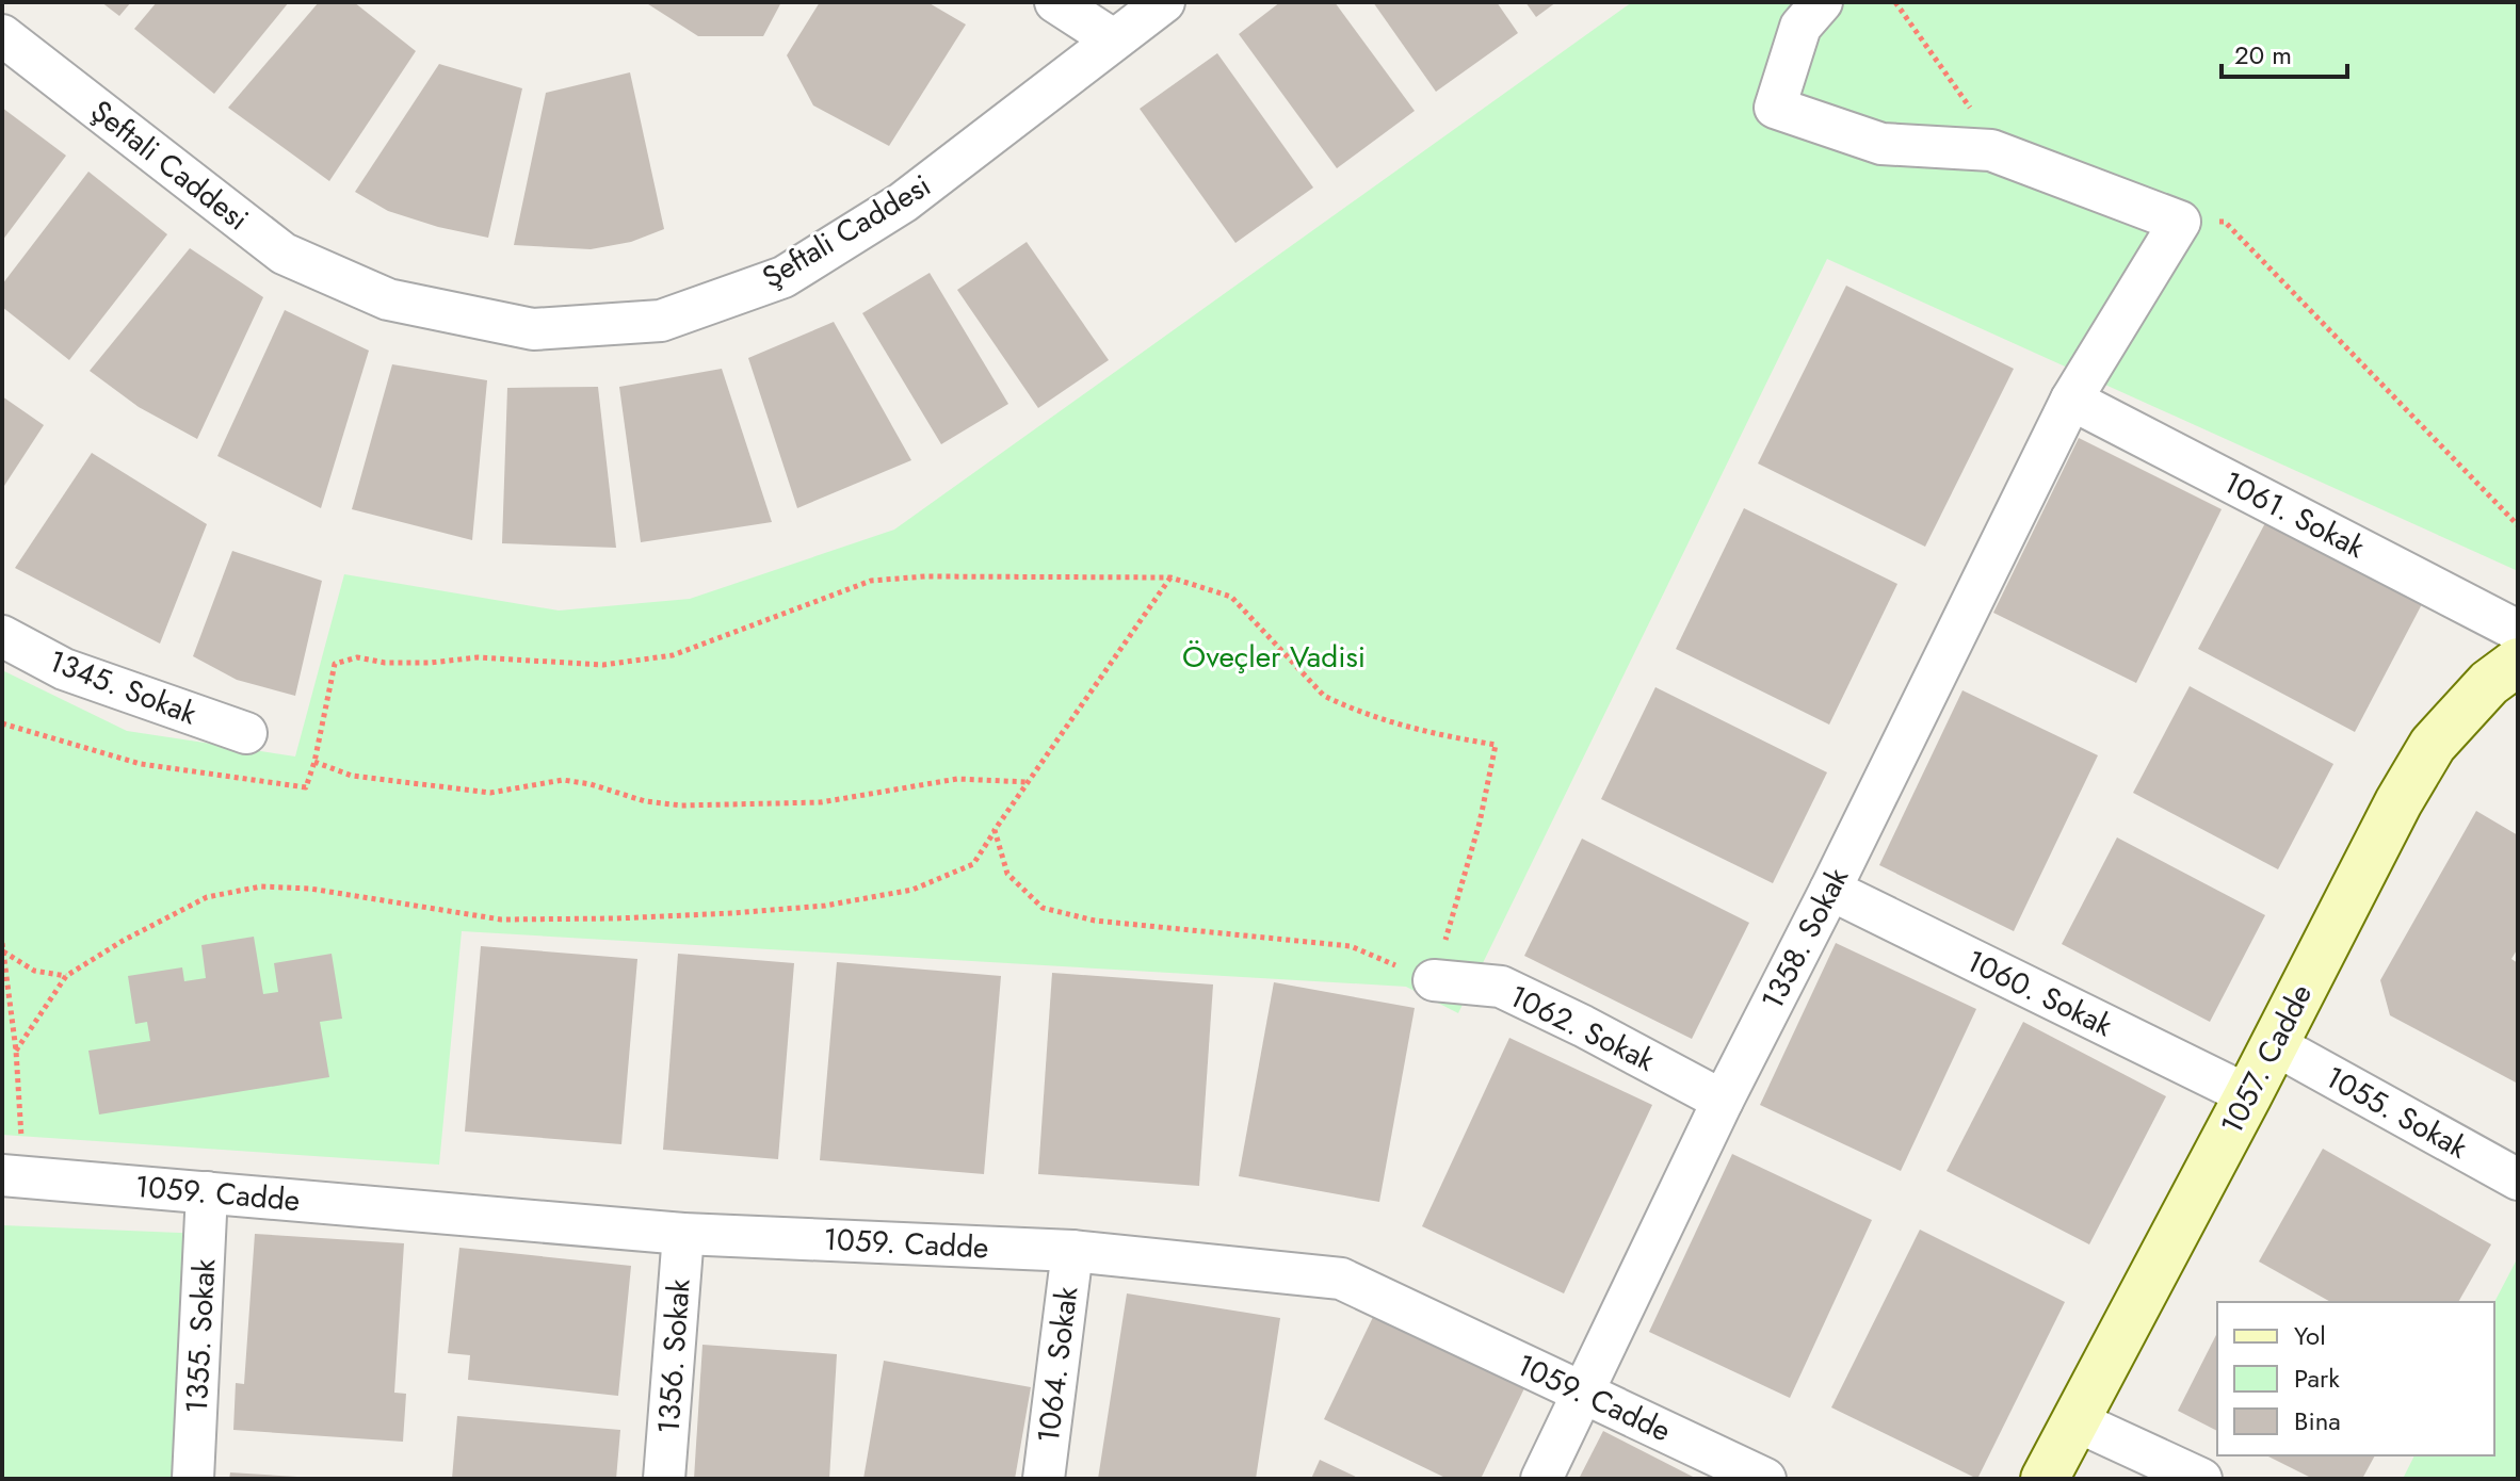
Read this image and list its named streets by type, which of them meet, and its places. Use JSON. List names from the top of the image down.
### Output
{
  "streets": {
    "street": [
      "Şeftali Caddesi",
      "1061. Sokak",
      "1345. Sokak",
      "1358. Sokak",
      "1060. Sokak",
      "1062. Sokak",
      "1057. Cadde",
      "1055. Sokak",
      "1059. Cadde",
      "1355. Sokak",
      "1356. Sokak",
      "1064. Sokak"
    ]
  },
  "crossings": [
    ["1061. Sokak", "1358. Sokak"],
    ["1358. Sokak", "1060. Sokak"],
    ["1358. Sokak", "1062. Sokak"],
    ["1358. Sokak", "1059. Cadde"],
    ["1060. Sokak", "1057. Cadde"],
    ["1057. Cadde", "1055. Sokak"],
    ["1059. Cadde", "1355. Sokak"],
    ["1059. Cadde", "1356. Sokak"],
    ["1059. Cadde", "1064. Sokak"]
  ],
  "parks": ["Öveçler Vadisi"],
  "legend": ["Yol", "Park", "Bina"],
  "scale_bar": "20 m"
}
